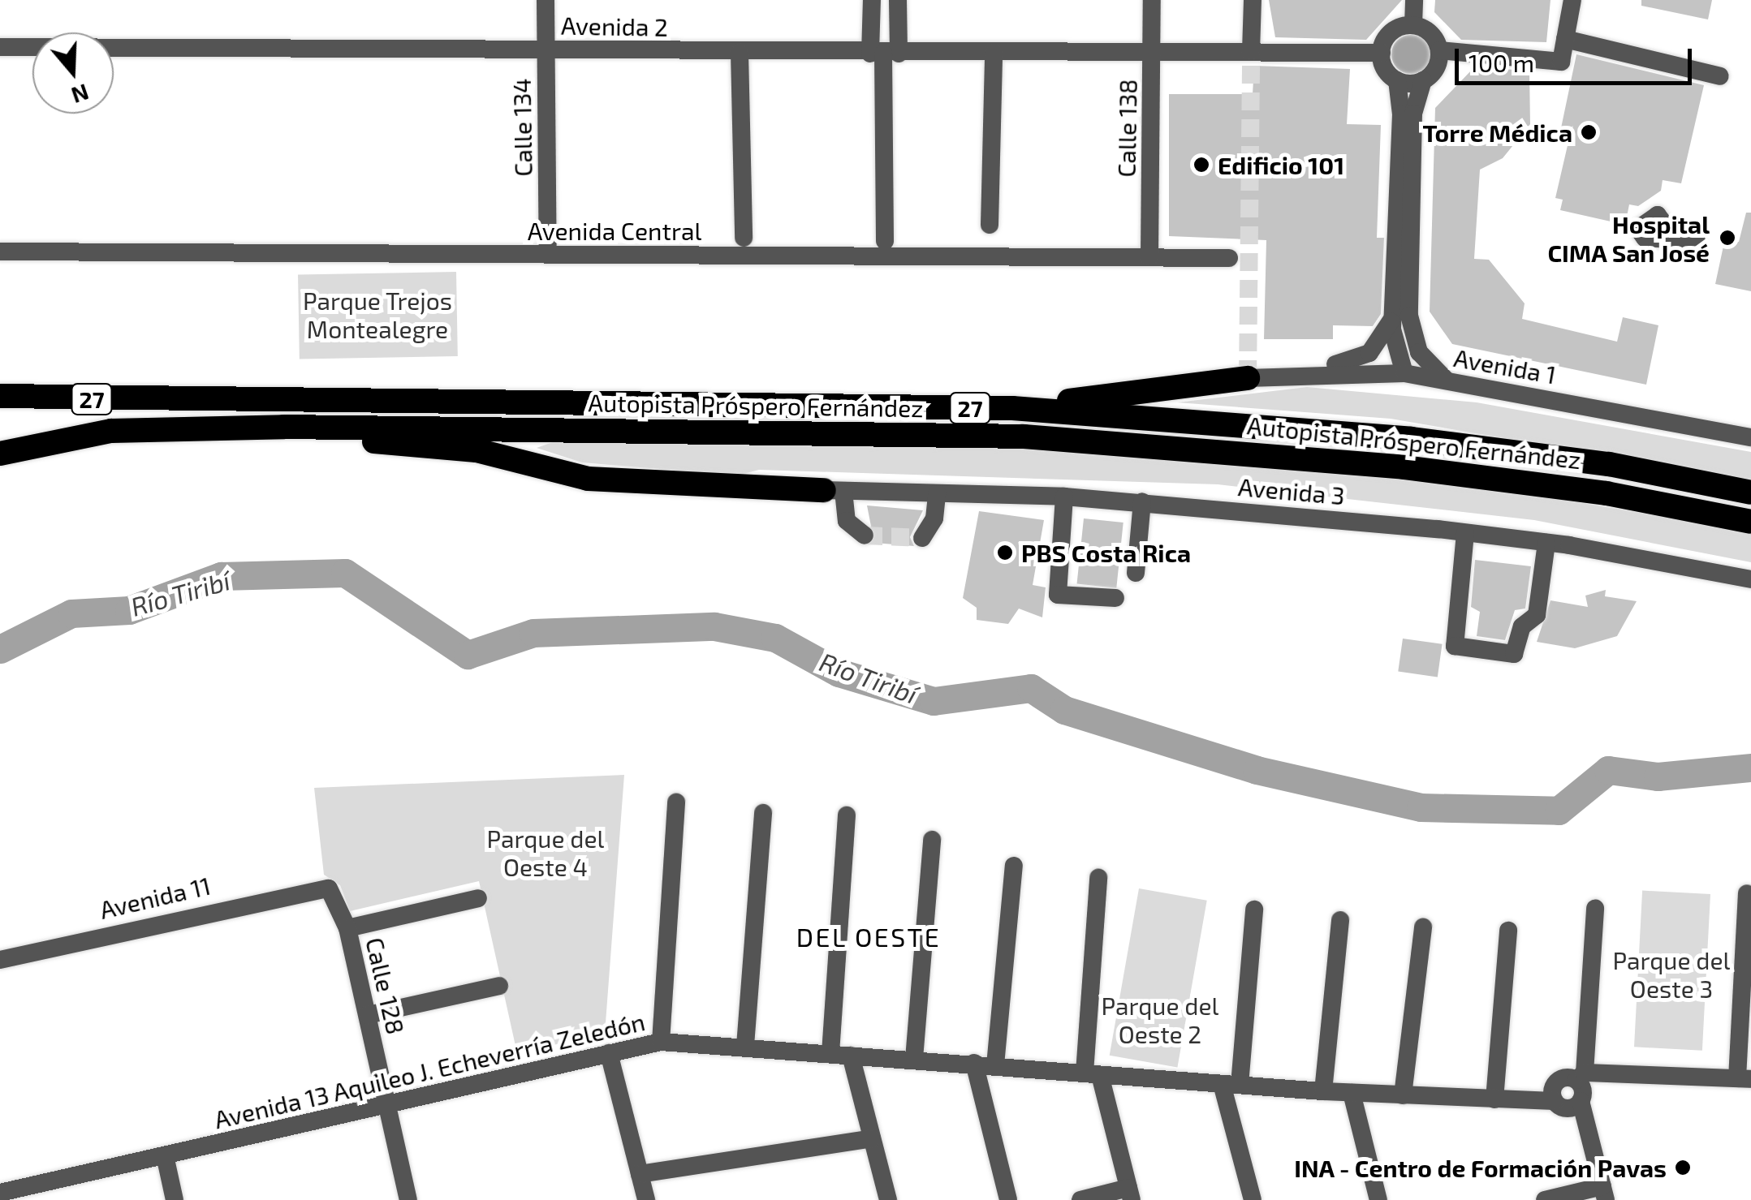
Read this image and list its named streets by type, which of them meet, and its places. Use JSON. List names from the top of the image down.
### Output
{
  "streets": {
    "highway": ["27", "Autopista Próspero Fernández"],
    "street": [
      "Avenida 2",
      "Calle 134",
      "Calle 138",
      "Avenida Central",
      "Avenida 1",
      "Avenida 3",
      "Avenida 11",
      "Calle 128",
      "Avenida 13 Aquileo J. Echeverría Zeledón"
    ]
  },
  "crossings": [
    ["Avenida 2", "Calle 134"],
    ["Avenida 2", "Calle 138"],
    ["Calle 134", "Avenida Central"],
    ["Calle 138", "Avenida Central"],
    ["Avenida 11", "Calle 128"],
    ["Calle 128", "Avenida 13 Aquileo J. Echeverría Zeledón"]
  ],
  "districts": ["DEL OESTE"],
  "water": ["Río Tiribí"],
  "parks": [
    "Parque Trejos Montealegre",
    "Parque del Oeste 4",
    "Parque del Oeste 3",
    "Parque del Oeste 2"
  ],
  "places": [
    "Torre Médica",
    "Edificio 101",
    "Hospital CIMA San José",
    "PBS Costa Rica",
    "INA - Centro de Formación Pavas"
  ],
  "scale_bar": "100 m",
  "north": "bottom"
}
